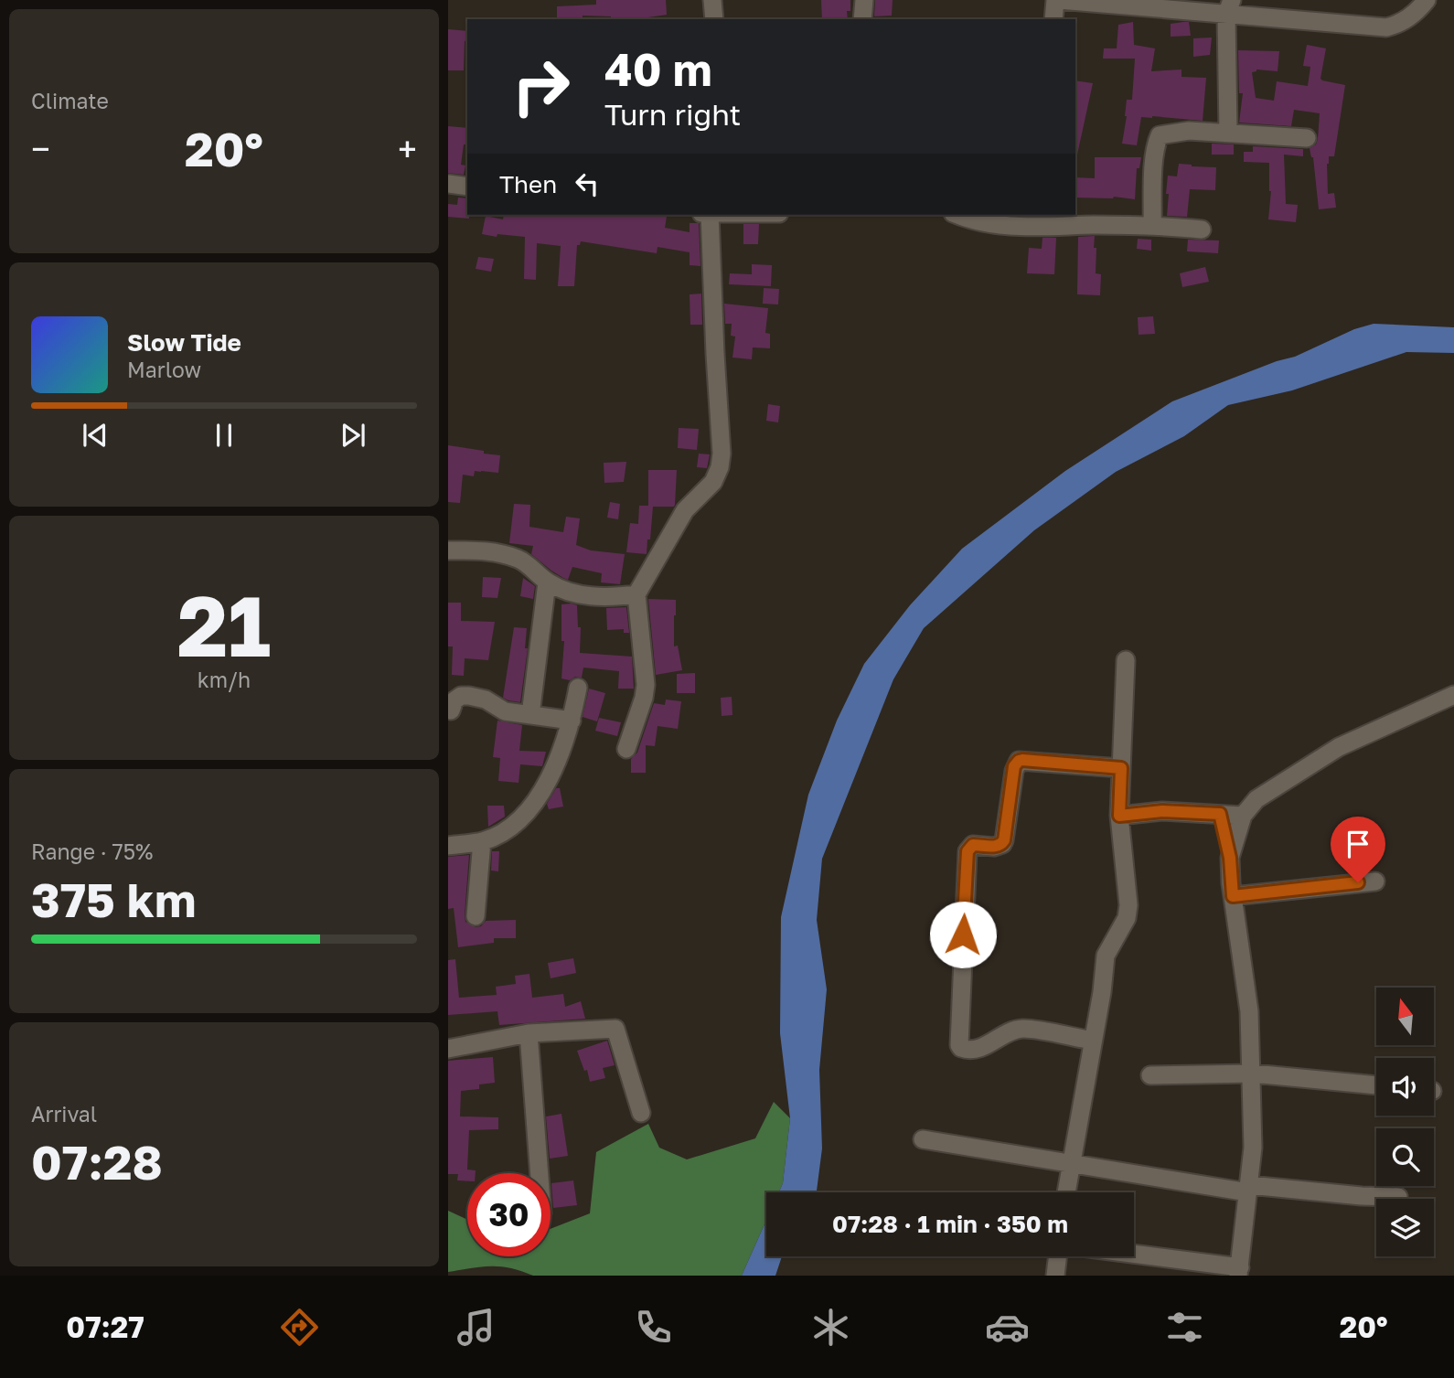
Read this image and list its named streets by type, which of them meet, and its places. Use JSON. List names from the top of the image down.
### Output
{
  "north": "top",
  "page": {
    "tile": [
      "Climate",
      ["21", "km/h"],
      ["Range · 75%", "375 km"],
      ["Arrival", "07:28"]
    ],
    "turn": ["40 m", "Turn right"],
    "heat": ["−", "20°", "+"],
    "then": "Then",
    "song": ["Slow Tide", "Marlow"],
    "limit": "30",
    "trip": "07:28 · 1 min · 350 m",
    "tabs": ["07:27", "20°"]
  }
}
